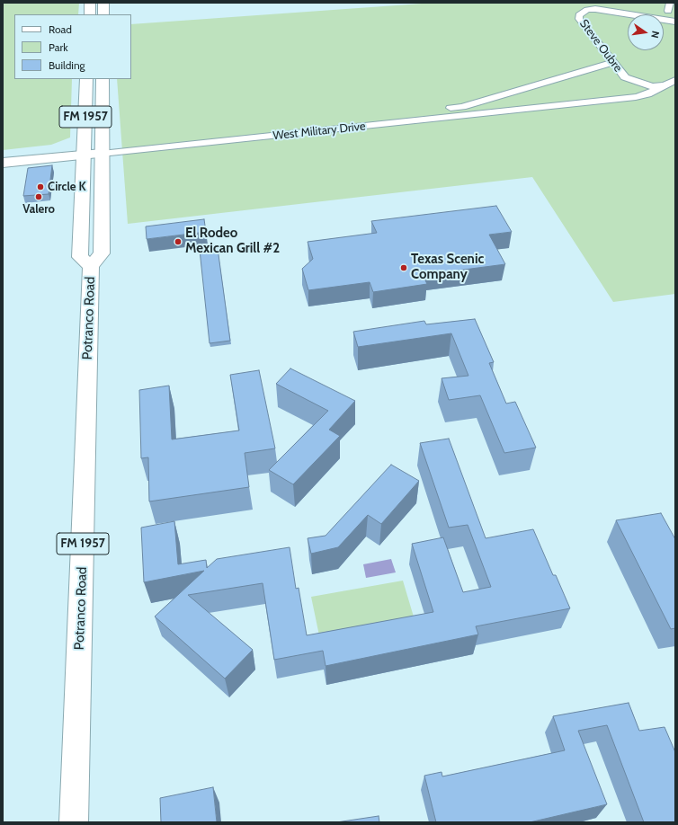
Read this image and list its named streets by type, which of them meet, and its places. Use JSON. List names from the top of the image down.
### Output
{
  "streets": {
    "main road": ["FM 1957", "West Military Drive", "Potranco Road"],
    "street": ["Steve Oubre"]
  },
  "crossings": [
    ["Steve Oubre", "West Military Drive"],
    ["West Military Drive", "Potranco Road"]
  ],
  "places": [
    "Circle K",
    "Valero",
    "El Rodeo Mexican Grill #2",
    "Texas Scenic Company"
  ],
  "legend": ["Road", "Park", "Building"],
  "north": "right"
}
